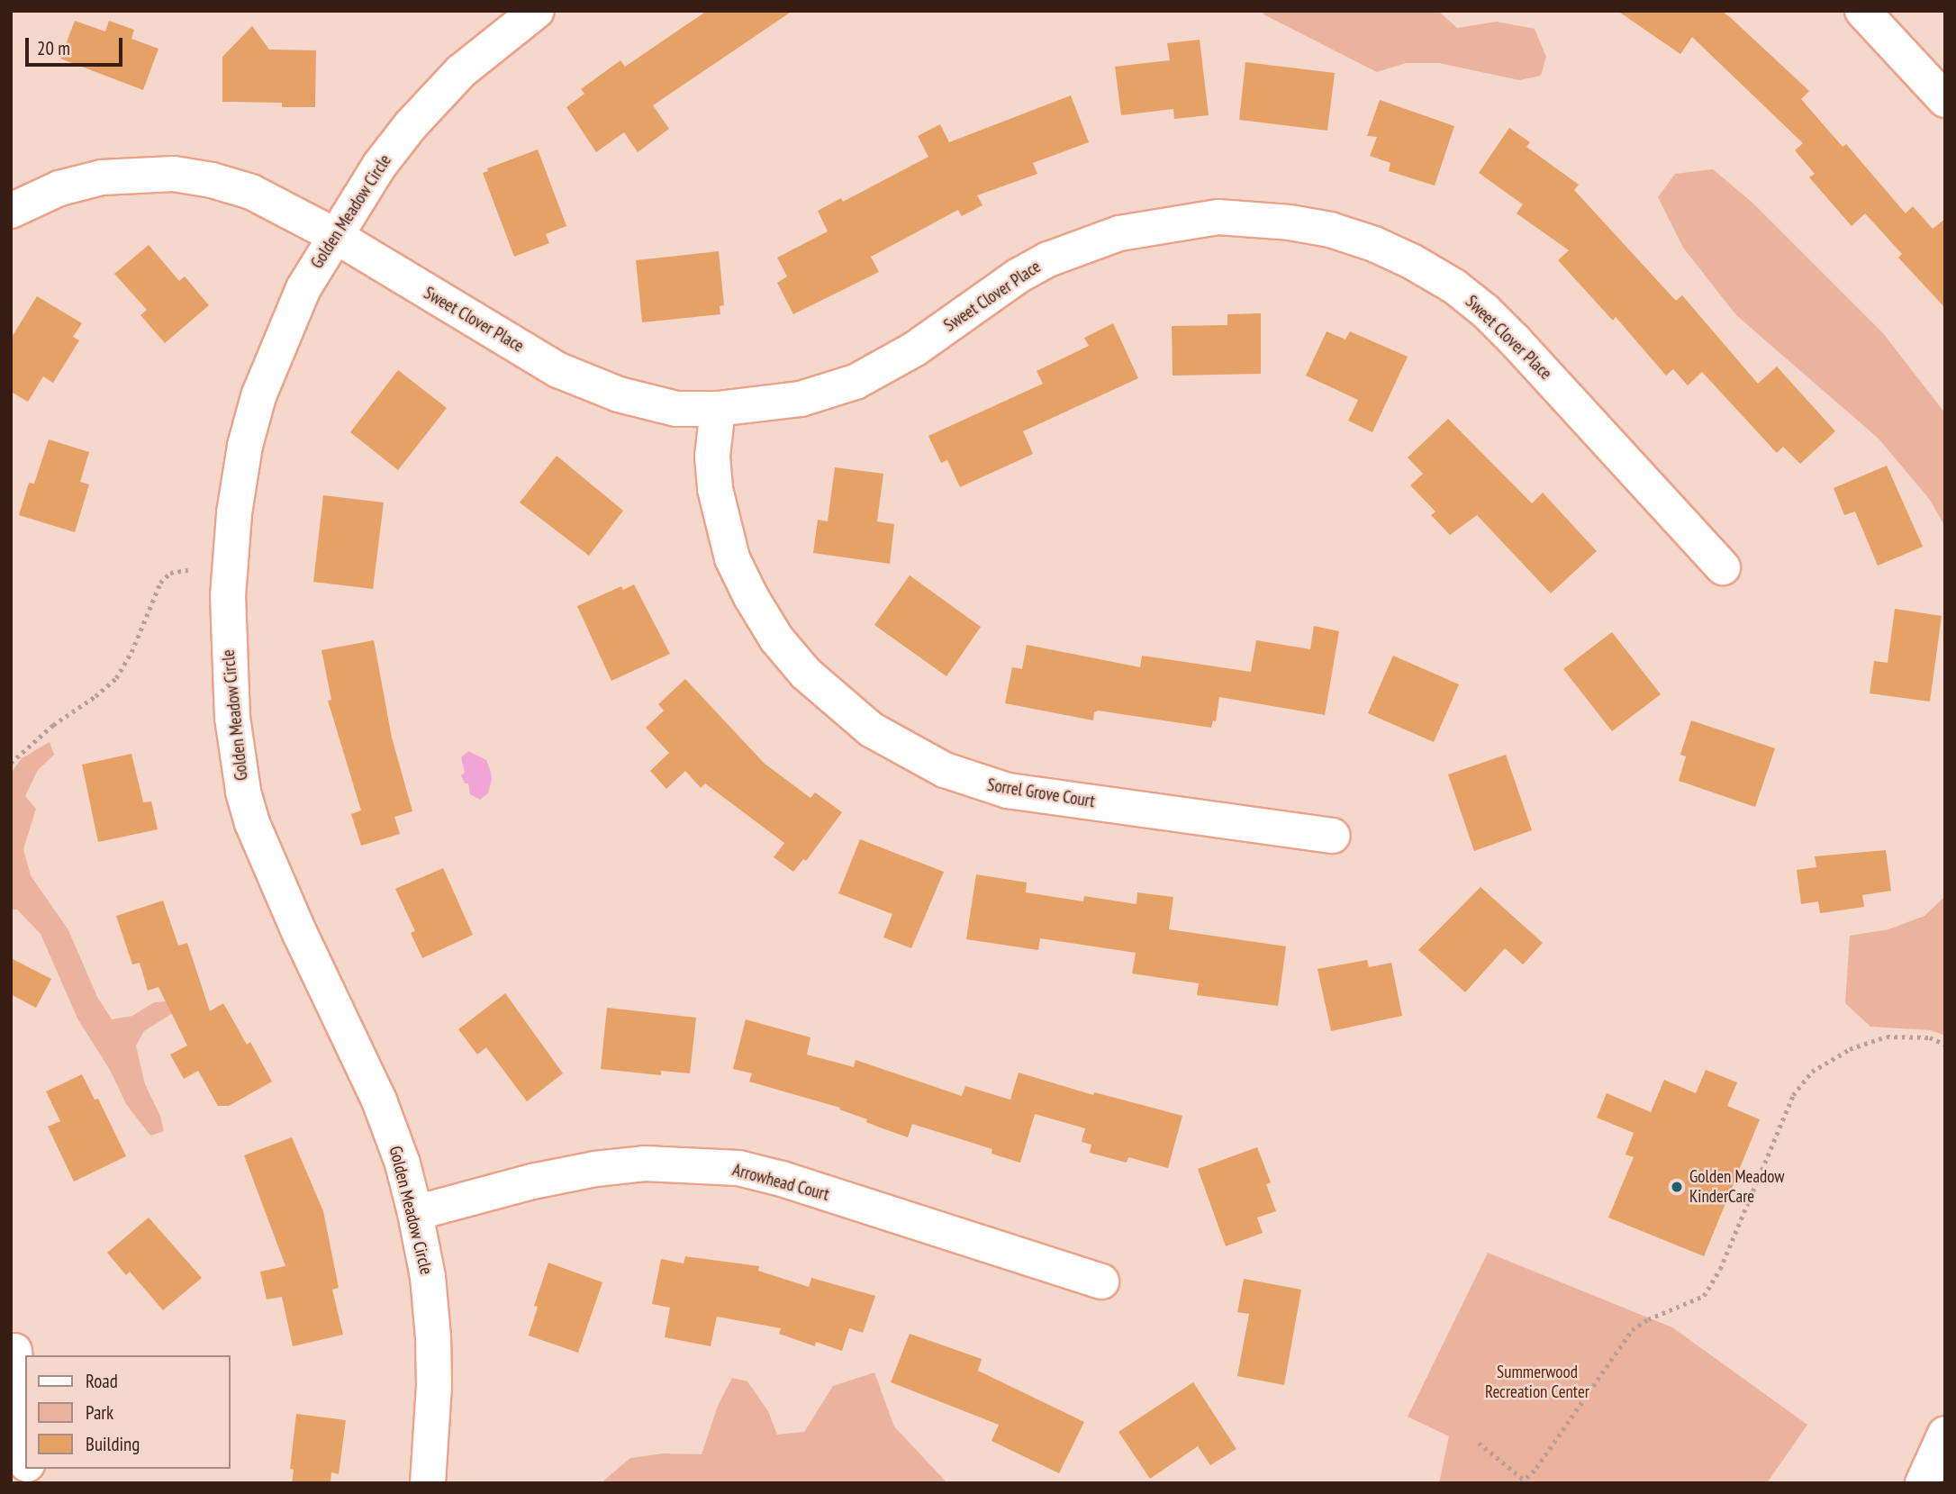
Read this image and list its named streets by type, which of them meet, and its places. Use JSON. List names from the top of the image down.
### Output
{
  "streets": {
    "street": [
      "Golden Meadow Circle",
      "Sweet Clover Place",
      "Sorrel Grove Court",
      "Arrowhead Court"
    ]
  },
  "crossings": [
    ["Golden Meadow Circle", "Sweet Clover Place"],
    ["Golden Meadow Circle", "Arrowhead Court"],
    ["Sweet Clover Place", "Sorrel Grove Court"]
  ],
  "parks": ["Summerwood Recreation Center"],
  "places": ["Golden Meadow KinderCare"],
  "legend": ["Road", "Park", "Building"],
  "scale_bar": "20 m"
}
